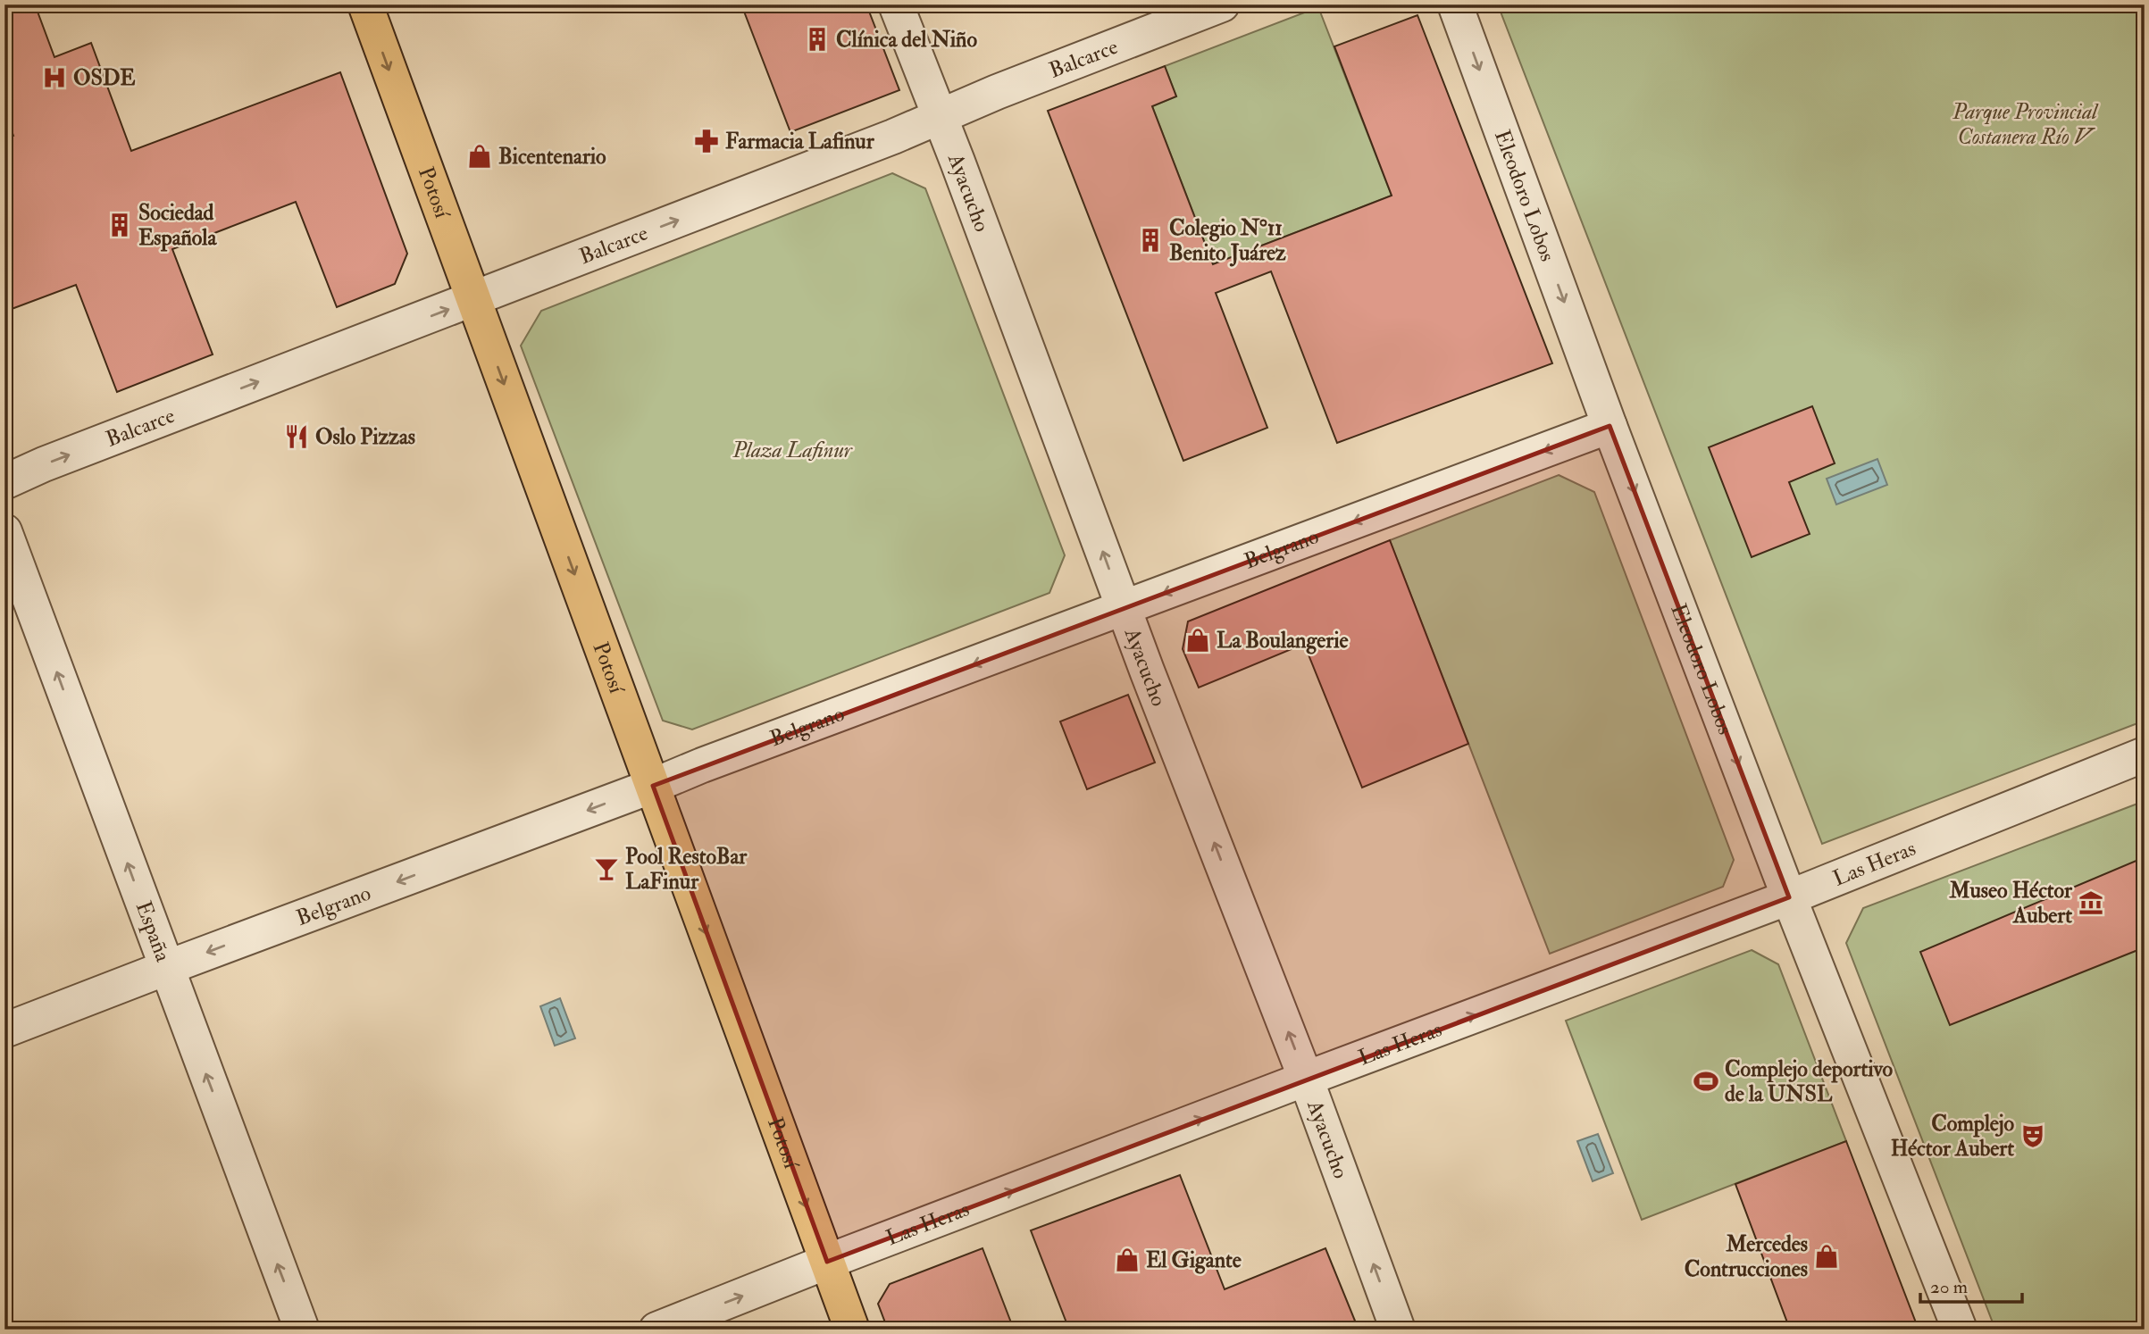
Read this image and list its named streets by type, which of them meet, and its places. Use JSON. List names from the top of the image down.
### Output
{
  "streets": {
    "main road": ["Potosí"],
    "street": [
      "Balcarce",
      "Ayacucho",
      "Eleodoro Lobos",
      "Belgrano",
      "Las Heras",
      "España"
    ]
  },
  "crossings": [
    ["Balcarce", "Potosí"],
    ["Balcarce", "Ayacucho"],
    ["Potosí", "Belgrano"],
    ["Potosí", "Las Heras"],
    ["Ayacucho", "Belgrano"],
    ["Ayacucho", "Las Heras"],
    ["Eleodoro Lobos", "Belgrano"],
    ["Eleodoro Lobos", "Las Heras"],
    ["Belgrano", "España"]
  ],
  "one_way": [
    "Balcarce",
    "Potosí",
    "Ayacucho",
    "Eleodoro Lobos",
    "Belgrano",
    "Las Heras",
    "España"
  ],
  "parks": ["Parque Provincial Costanera Río V", "Plaza Lafinur"],
  "places": {
    "building": ["Clínica del Niño", "Sociedad Española", "Colegio N°11 Benito Juárez"],
    "hospital": ["OSDE"],
    "pharmacy": ["Farmacia Lafinur"],
    "shop": [
      "Bicentenario",
      "La Boulangerie",
      "Mercedes Contrucciones",
      "El Gigante"
    ],
    "restaurant": ["Oslo Pizzas"],
    "bar": ["Pool RestoBar LaFinur"],
    "museum": ["Museo Héctor Aubert"],
    "sports": ["Complejo deportivo de la UNSL"],
    "theatre": ["Complejo Héctor Aubert"]
  },
  "scale_bar": "20 m"
}
